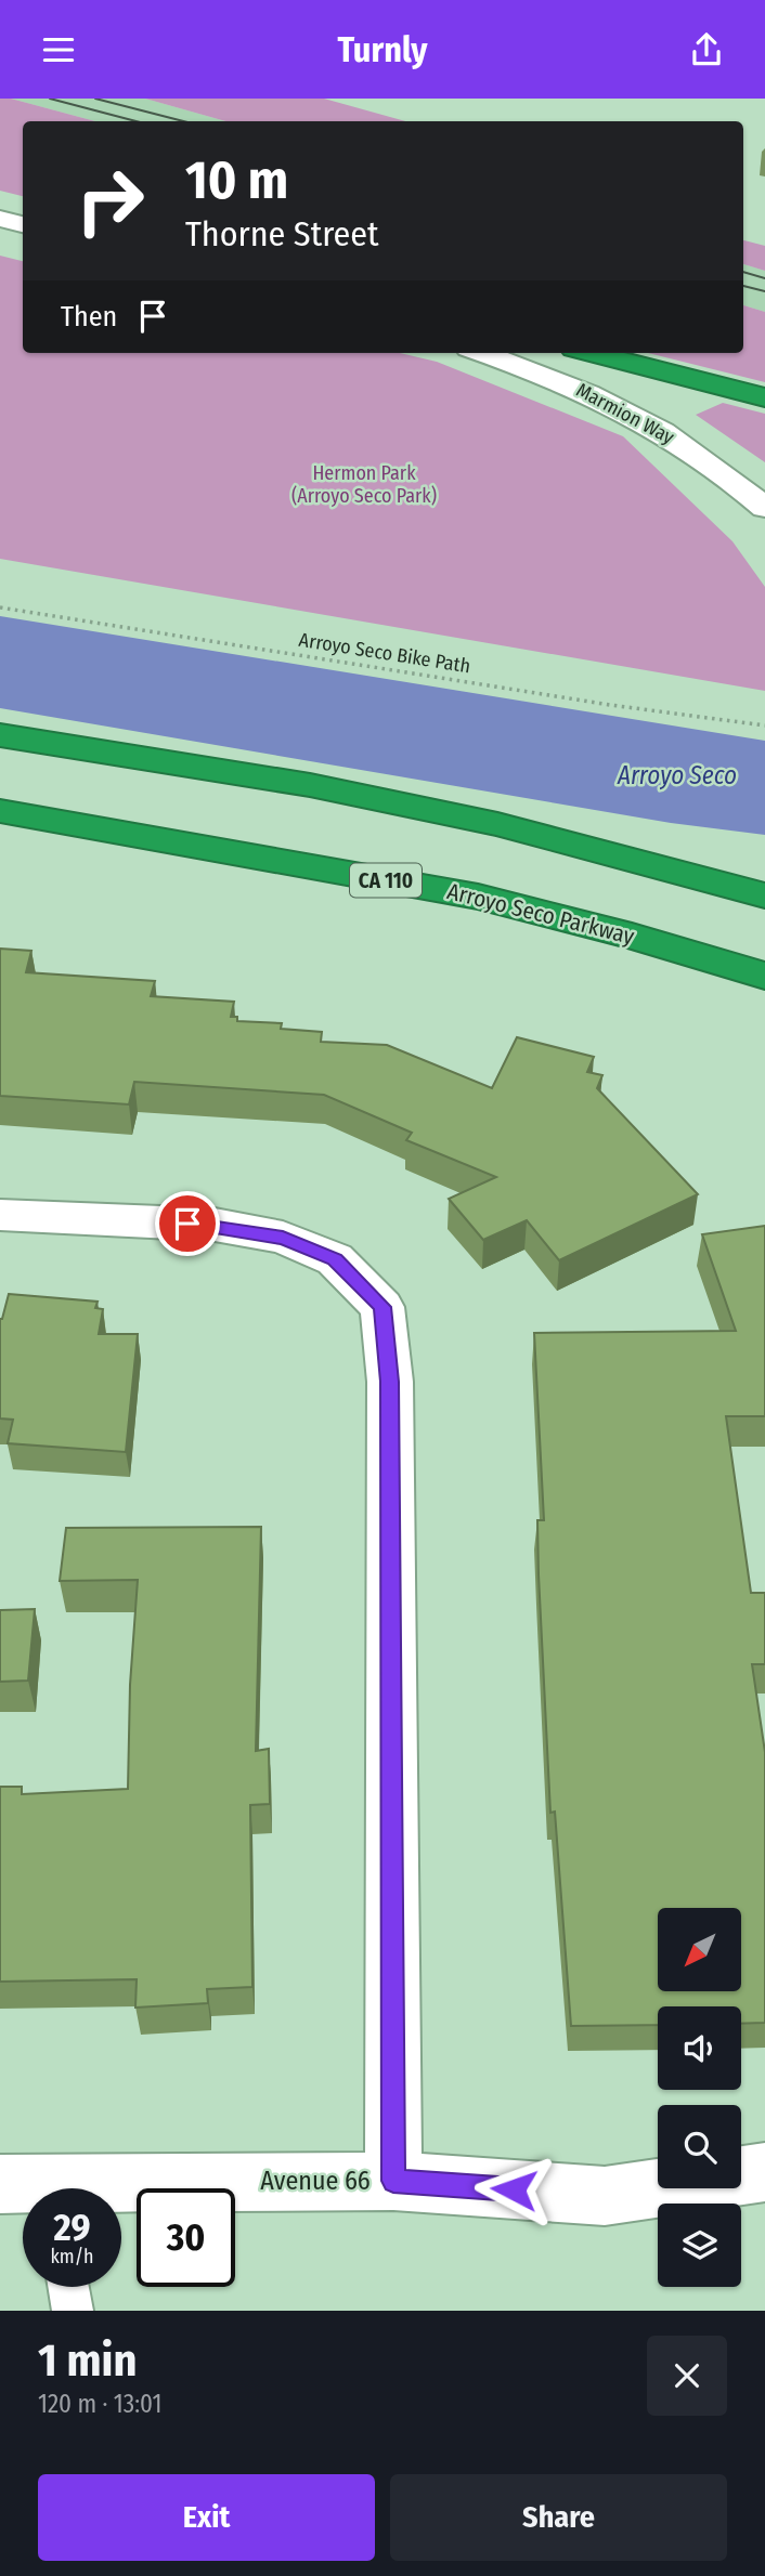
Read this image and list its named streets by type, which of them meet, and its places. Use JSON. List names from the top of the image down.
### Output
{
  "streets": {
    "highway": ["CA 110", "Arroyo Seco Parkway"],
    "street": ["Marmion Way", "Avenue 66"],
    "path": ["Arroyo Seco Bike Path"]
  },
  "water": ["Arroyo Seco"],
  "parks": ["Hermon Park (Arroyo Seco Park)"],
  "north": "bottom left",
  "page": {
    "header": "Turnly",
    "turn": ["10 m", "Thorne Street"],
    "then": "Then",
    "speed": "29 km/h",
    "limit": "30",
    "heading": ["1 min", "120 m · 13:01"],
    "buttons": ["Exit", "Share"]
  }
}
